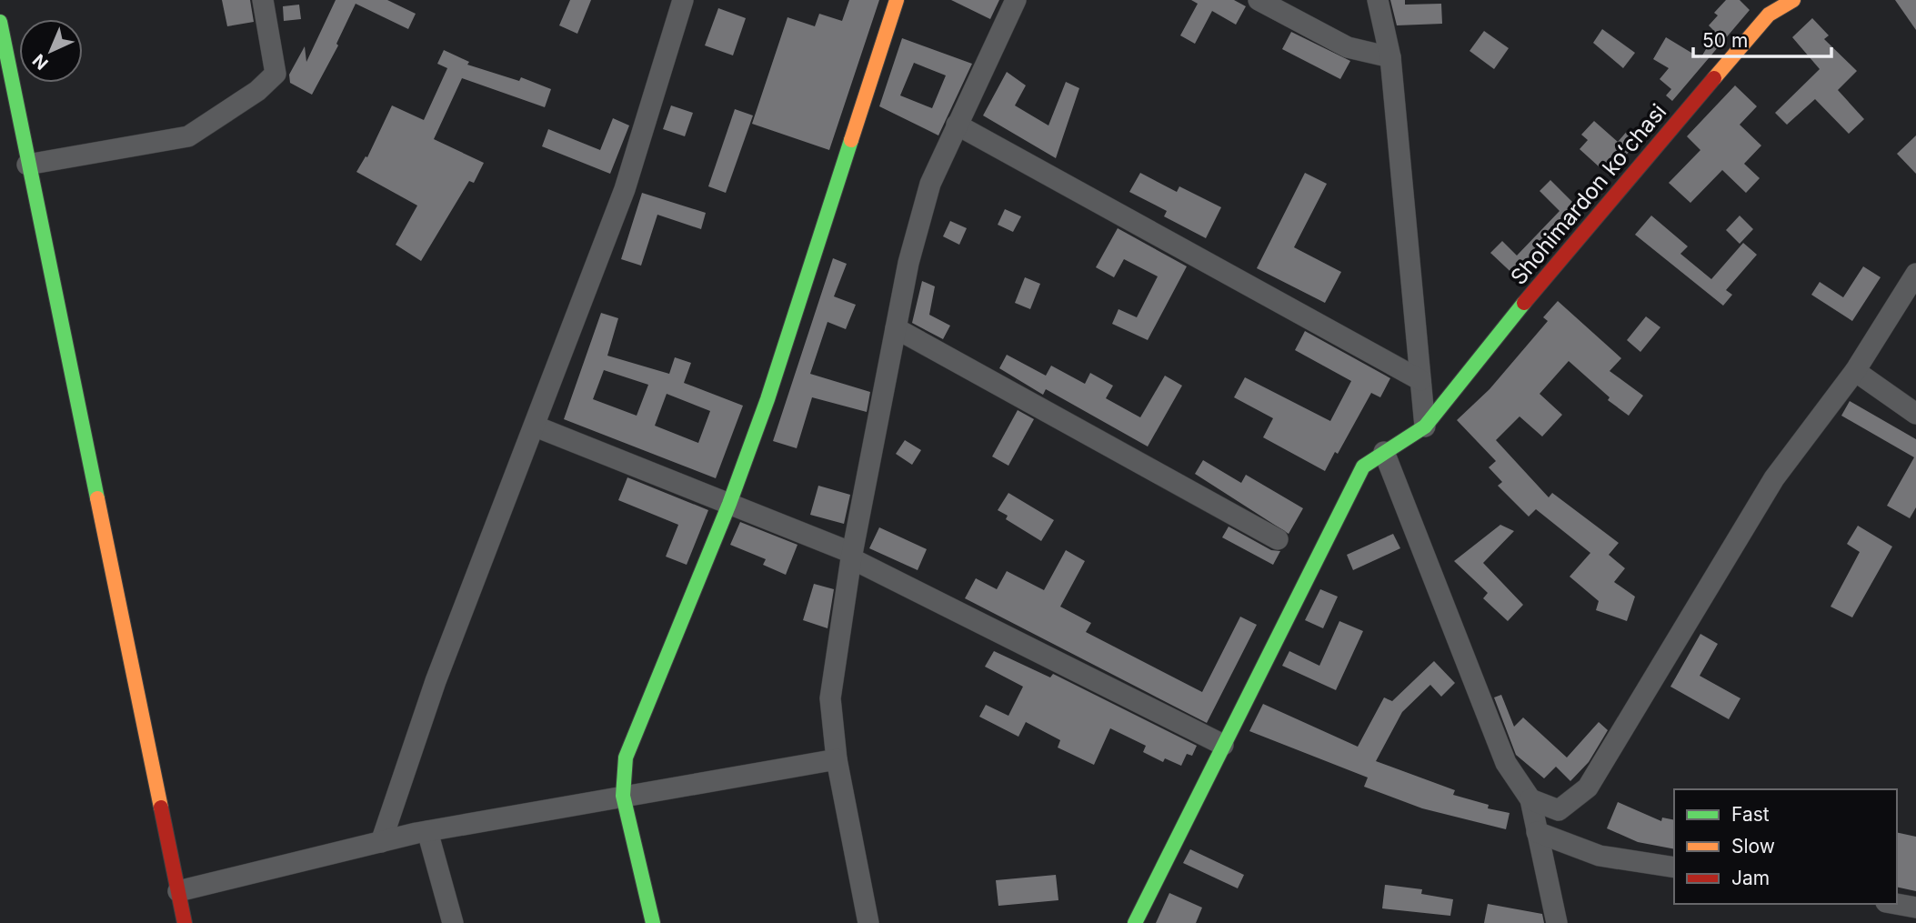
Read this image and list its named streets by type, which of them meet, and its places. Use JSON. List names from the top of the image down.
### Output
{
  "streets": {
    "street": ["Shohimardon koʻchasi"]
  },
  "legend": ["Fast", "Slow", "Jam"],
  "scale_bar": "50 m",
  "north": "bottom left"
}
